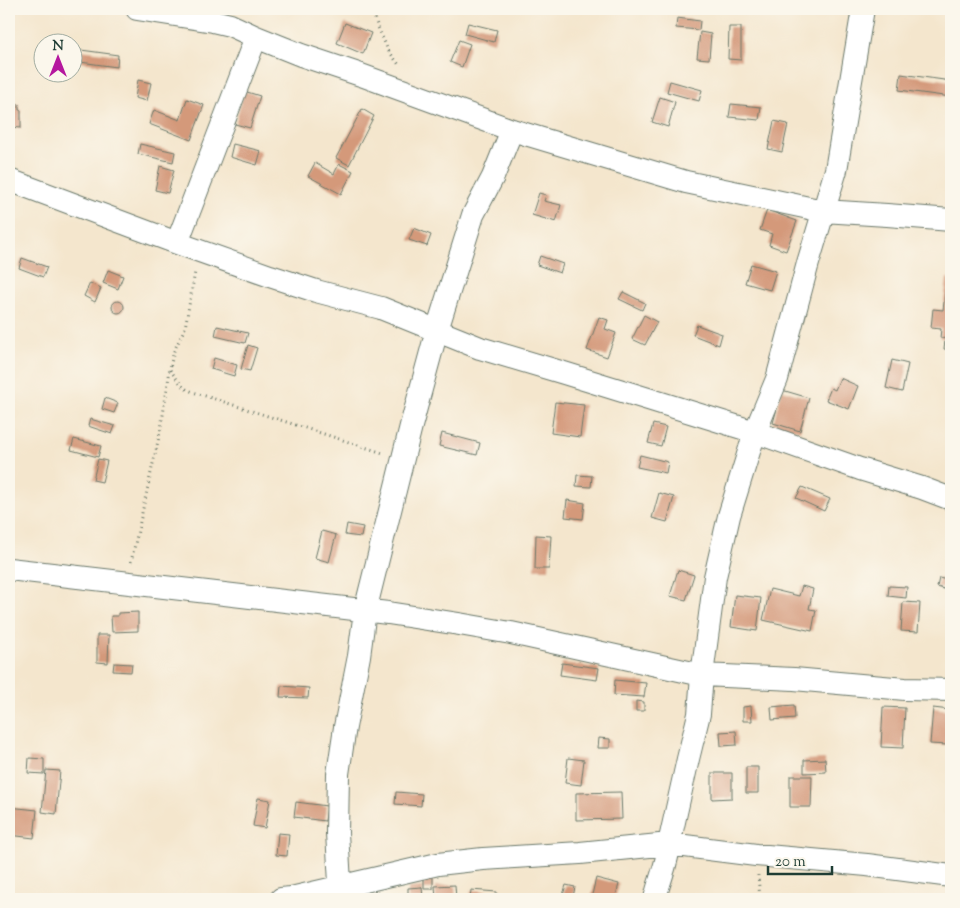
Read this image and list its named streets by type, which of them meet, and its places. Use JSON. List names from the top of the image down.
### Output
{
  "scale_bar": "20 m",
  "north": "top"
}
